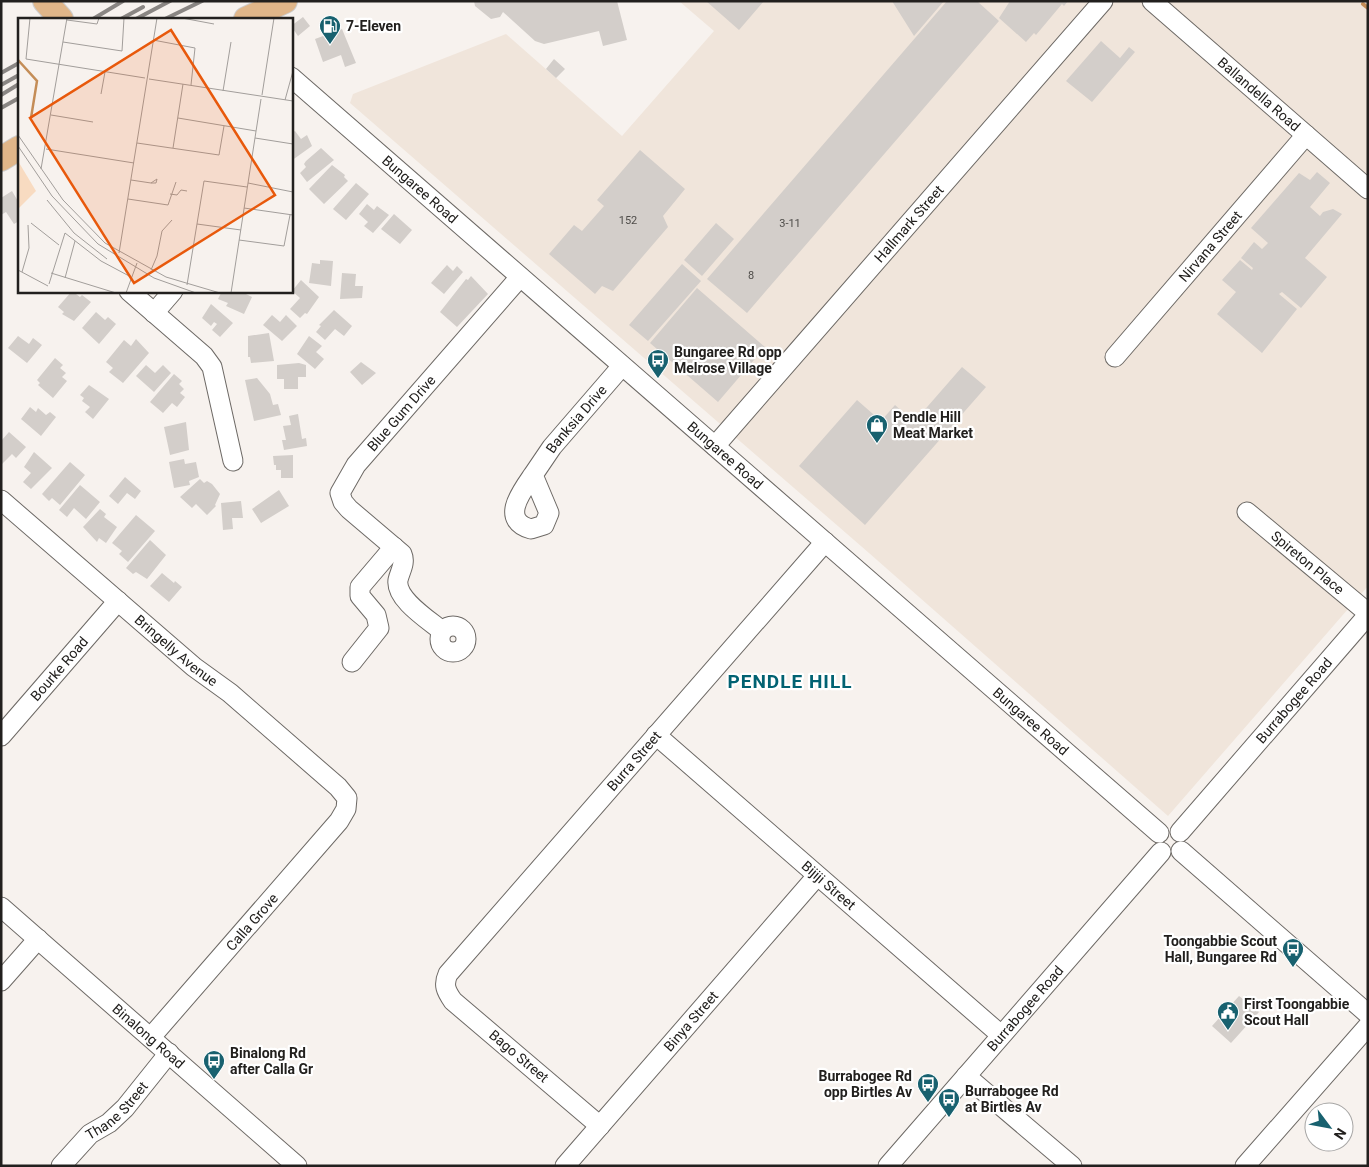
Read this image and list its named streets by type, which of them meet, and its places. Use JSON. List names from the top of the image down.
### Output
{
  "streets": {
    "street": [
      "Ballandella Road",
      "Bungaree Road",
      "Hallmark Street",
      "Nirvana Street",
      "Blue Gum Drive",
      "Banksia Drive",
      "Spireton Place",
      "Bringelly Avenue",
      "Bourke Road",
      "Burrabogee Road",
      "Burra Street",
      "Bijiji Street",
      "Calla Grove",
      "Binya Street",
      "Binalong Road",
      "Bago Street",
      "Thane Street"
    ]
  },
  "crossings": [
    ["Ballandella Road", "Nirvana Street"],
    ["Bungaree Road", "Hallmark Street"],
    ["Bungaree Road", "Blue Gum Drive"],
    ["Bungaree Road", "Banksia Drive"],
    ["Bungaree Road", "Burrabogee Road"],
    ["Bungaree Road", "Burra Street"],
    ["Spireton Place", "Burrabogee Road"],
    ["Bringelly Avenue", "Bourke Road"],
    ["Bringelly Avenue", "Calla Grove"],
    ["Burrabogee Road", "Bijiji Street"],
    ["Burra Street", "Bijiji Street"],
    ["Burra Street", "Bago Street"],
    ["Bijiji Street", "Binya Street"],
    ["Calla Grove", "Binalong Road"],
    ["Binya Street", "Bago Street"],
    ["Binalong Road", "Thane Street"]
  ],
  "districts": ["PENDLE HILL"],
  "places": {
    "fuel station": ["7-Eleven"],
    "bus stop": [
      "Bungaree Rd opp Melrose Village",
      "Toongabbie Scout Hall, Bungaree Rd",
      "Binalong Rd after Calla Gr",
      "Burrabogee Rd opp Birtles Av",
      "Burrabogee Rd at Birtles Av"
    ],
    "shop": ["Pendle Hill Meat Market"],
    "public building": ["First Toongabbie Scout Hall"]
  },
  "house_numbers": ["152", "3-11", "8"],
  "north": "bottom right"
}
